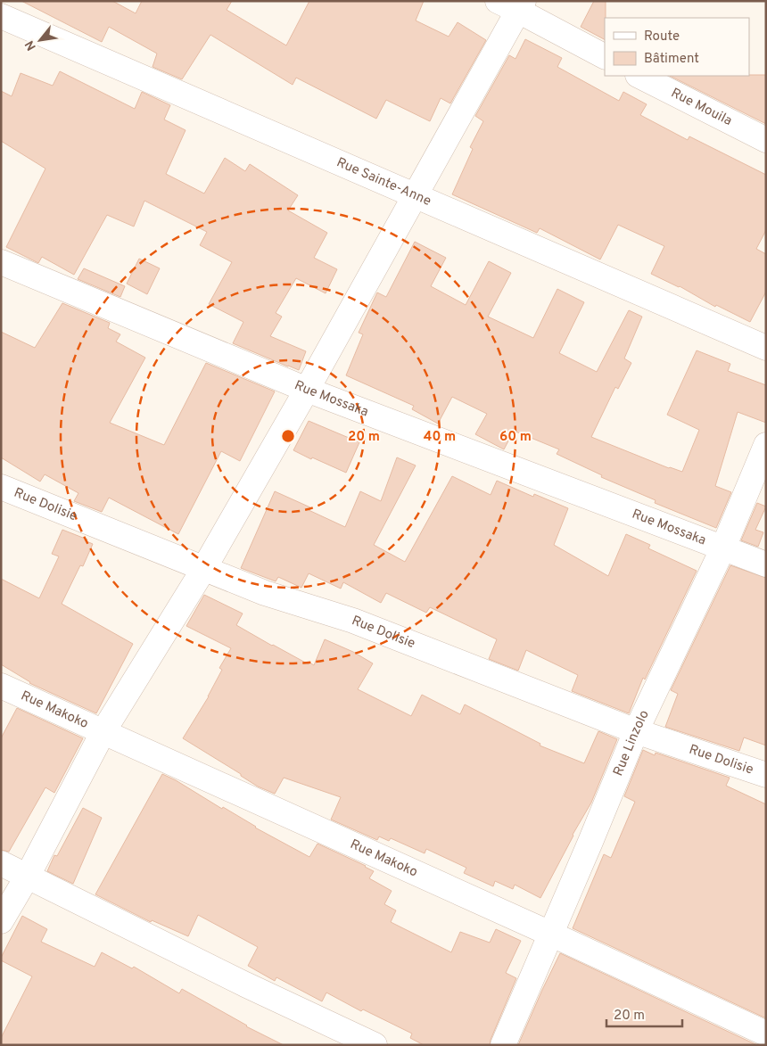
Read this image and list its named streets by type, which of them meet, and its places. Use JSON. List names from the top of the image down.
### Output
{
  "streets": {
    "street": [
      "Rue Mouila",
      "Rue Sainte-Anne",
      "Rue Mossaka",
      "Rue Dolisie",
      "Rue Makoko",
      "Rue Linzolo"
    ]
  },
  "crossings": [
    ["Rue Mossaka", "Rue Linzolo"],
    ["Rue Dolisie", "Rue Linzolo"],
    ["Rue Makoko", "Rue Linzolo"]
  ],
  "legend": ["Route", "Bâtiment"],
  "scale_bar": "20 m",
  "north": "bottom left",
  "rings": ["20 m", "40 m", "60 m"]
}
